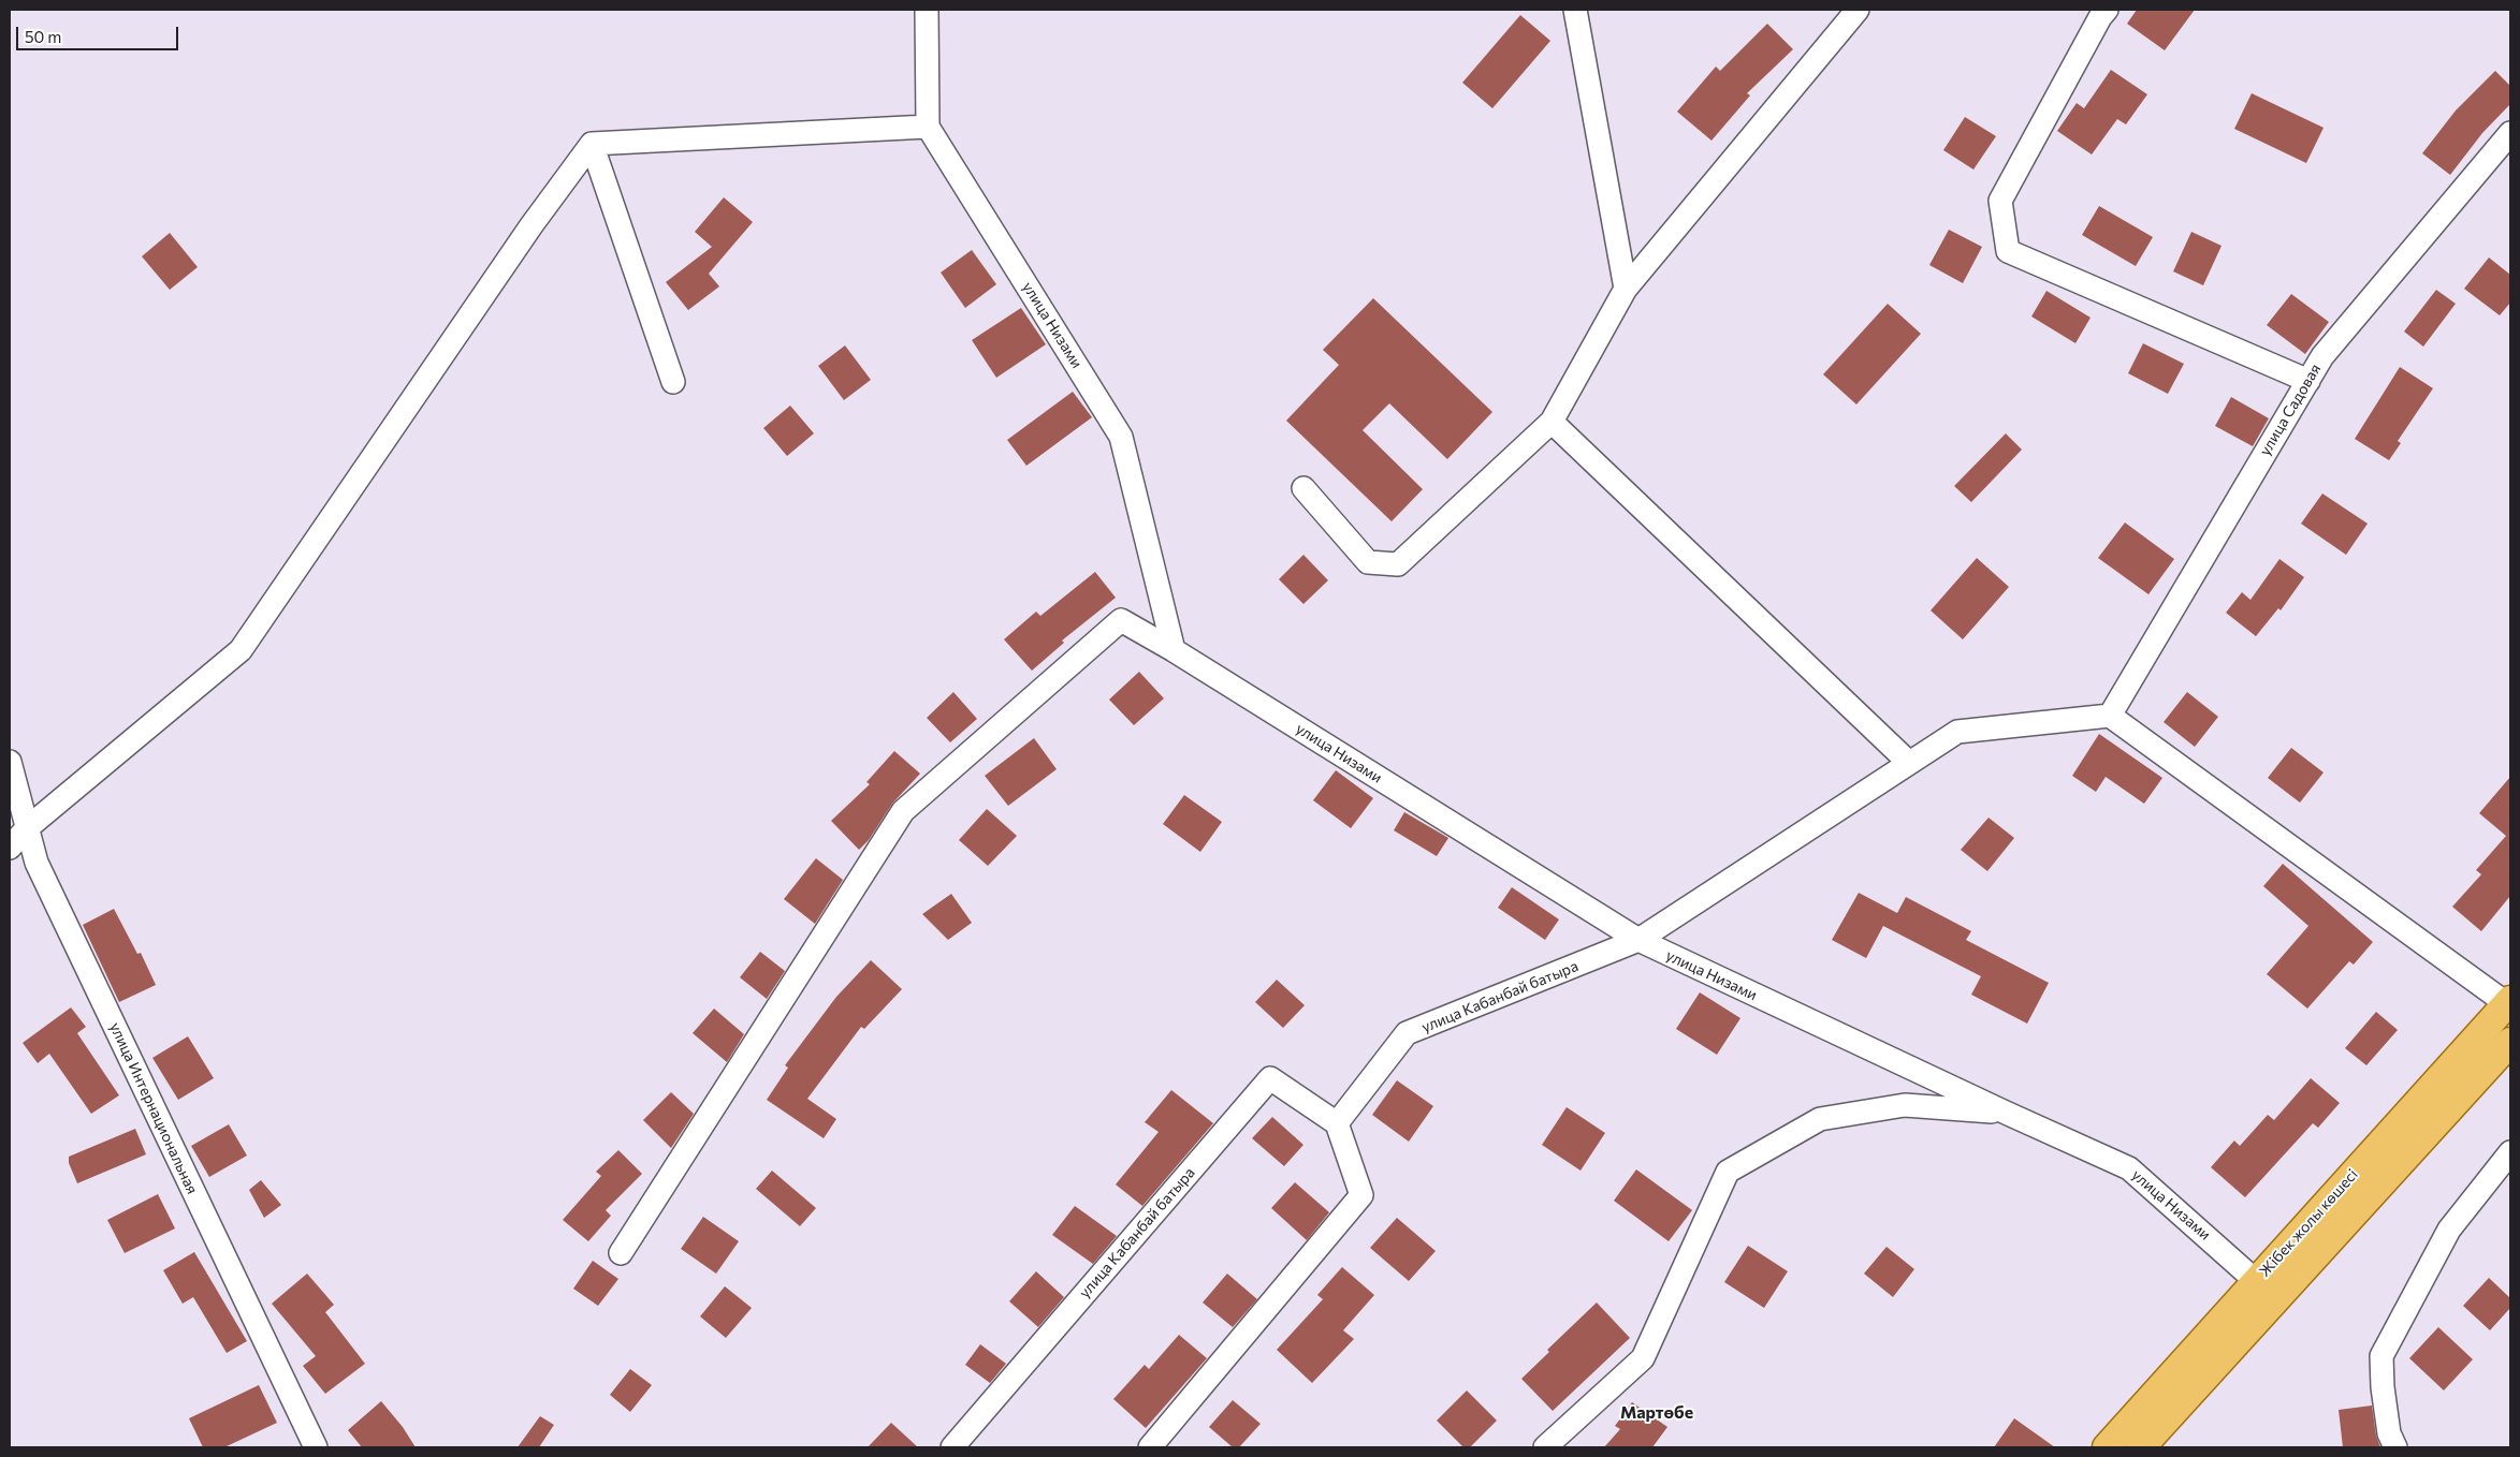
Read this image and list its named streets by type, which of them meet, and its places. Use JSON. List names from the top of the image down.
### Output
{
  "streets": {
    "main road": ["Жібек жолы көшесі"],
    "street": [
      "улица Низами",
      "улица Садовая",
      "улица Кабанбай батыра",
      "улица Интернациональная"
    ]
  },
  "crossings": [
    ["улица Низами", "улица Кабанбай батыра"],
    ["улица Низами", "Жібек жолы көшесі"],
    ["улица Садовая", "улица Кабанбай батыра"]
  ],
  "districts": ["Мартөбе"],
  "scale_bar": "50 m"
}
